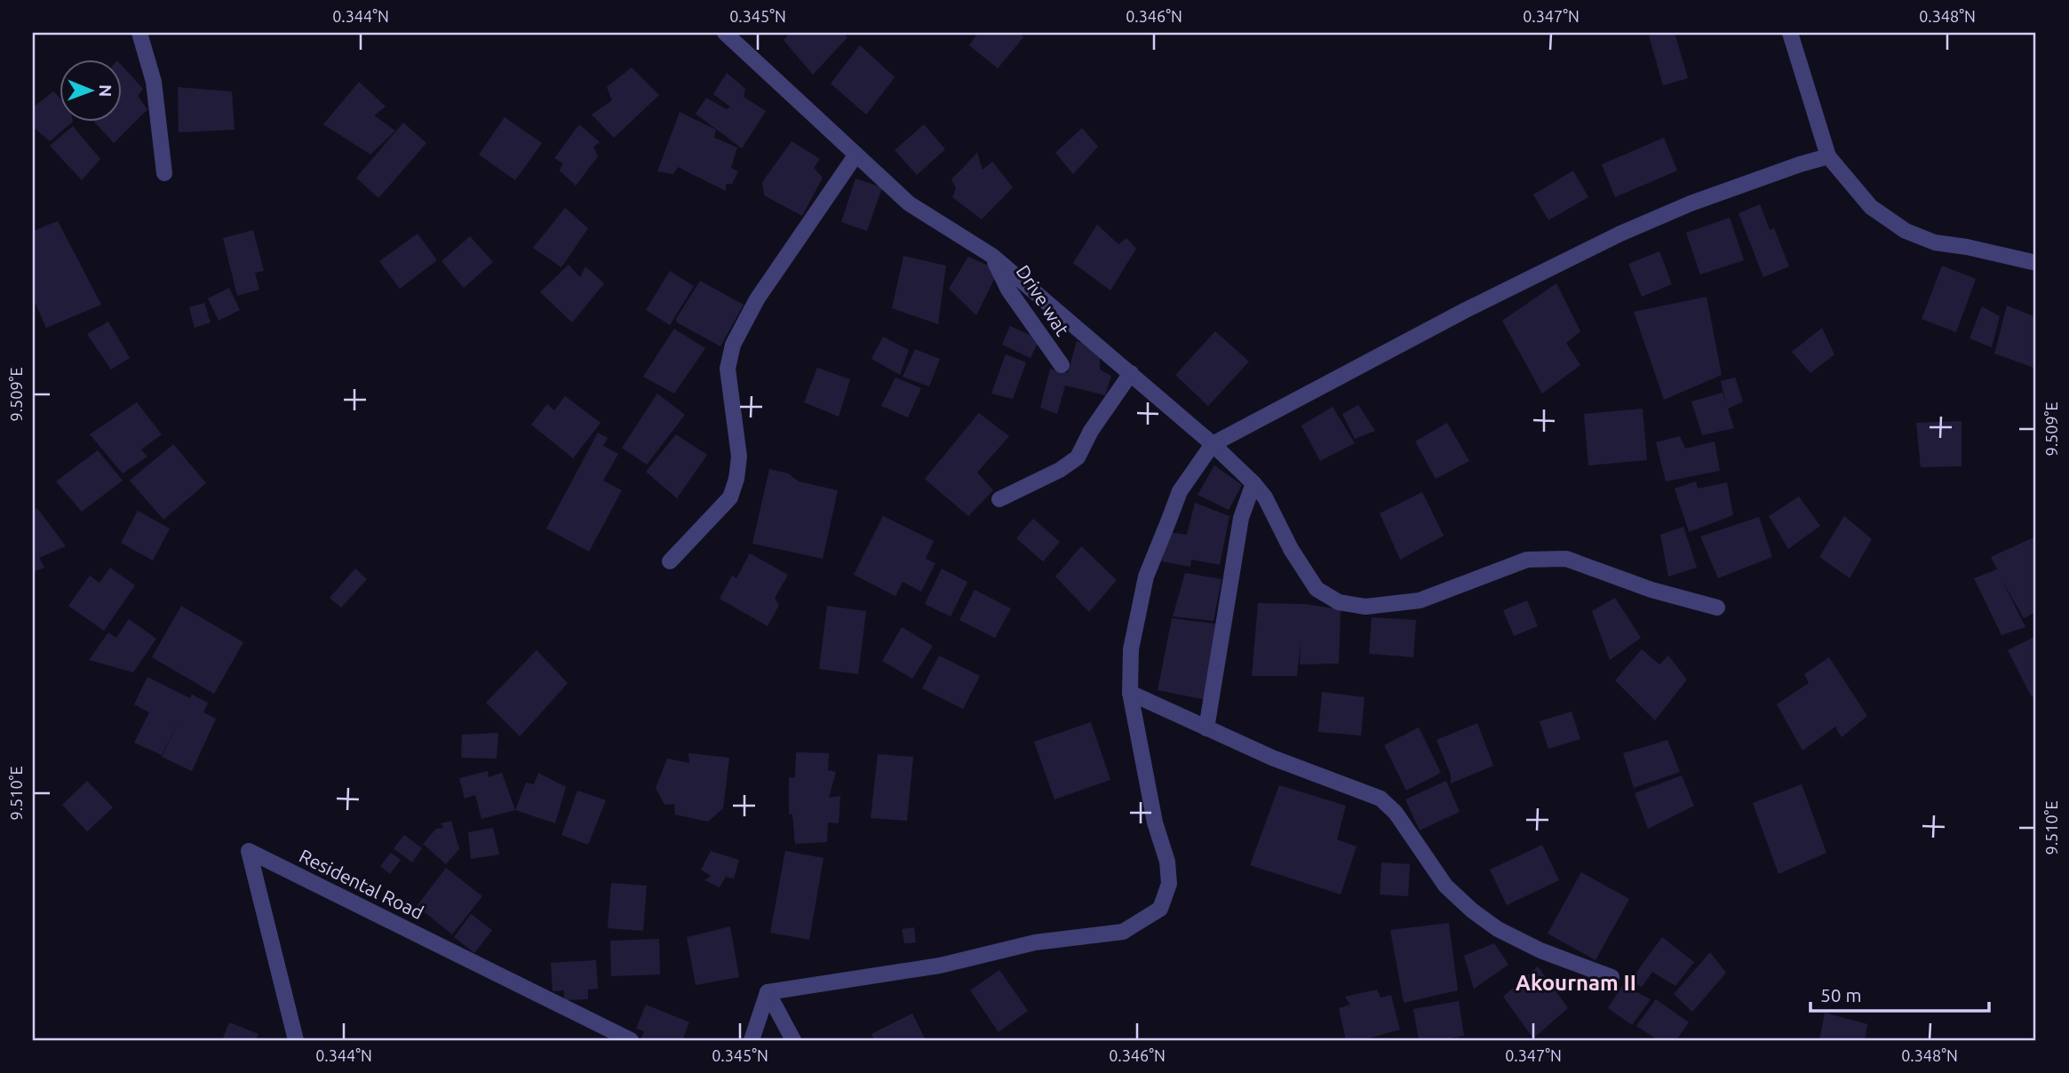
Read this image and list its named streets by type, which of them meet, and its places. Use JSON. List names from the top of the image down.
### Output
{
  "streets": {
    "street": ["Drive wat", "Residental Road"]
  },
  "districts": ["Akournam II"],
  "scale_bar": "50 m",
  "north": "right",
  "coordinates": [
    "0.344°N",
    "0.345°N",
    "0.346°N",
    "0.347°N",
    "0.348°N",
    "9.509°E",
    "9.510°E"
  ]
}
